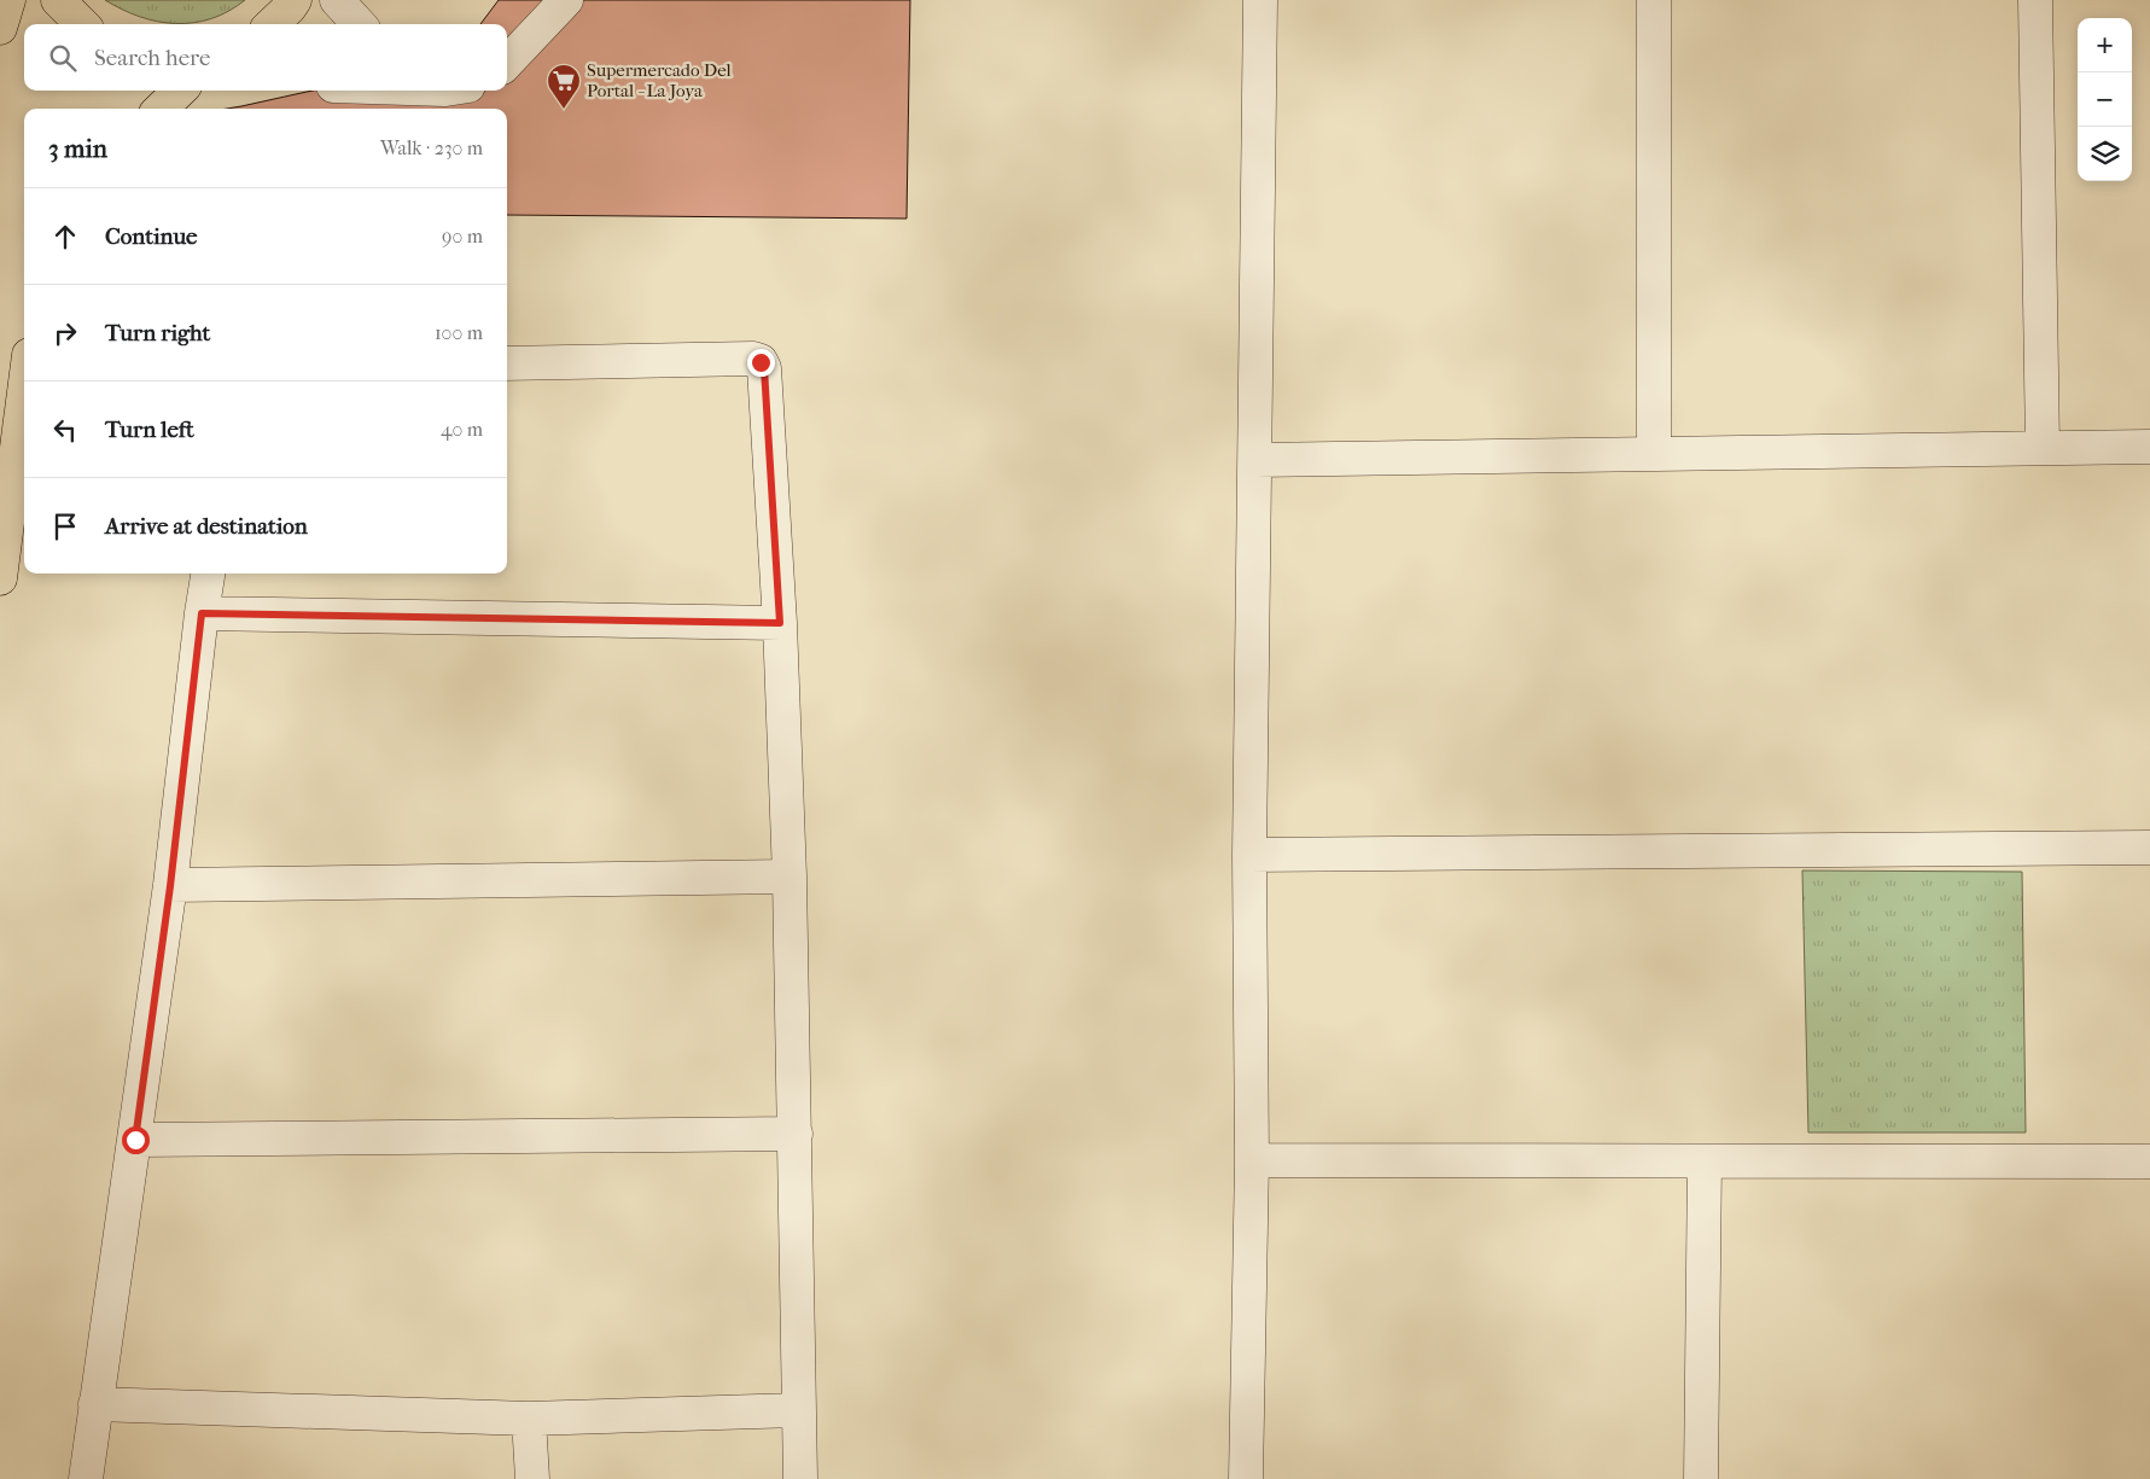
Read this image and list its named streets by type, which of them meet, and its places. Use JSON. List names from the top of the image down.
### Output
{
  "places": {
    "supermarket": ["Supermercado Del Portal - La Joya"]
  },
  "page": {
    "map_buttons": ["+", "−"],
    "search": "Search here",
    "heading": ["3 min", "Walk · 230 m"],
    "list": [
      ["Continue", "90 m"],
      ["Turn right", "100 m"],
      ["Turn left", "40 m"],
      "Arrive at destination"
    ]
  }
}
